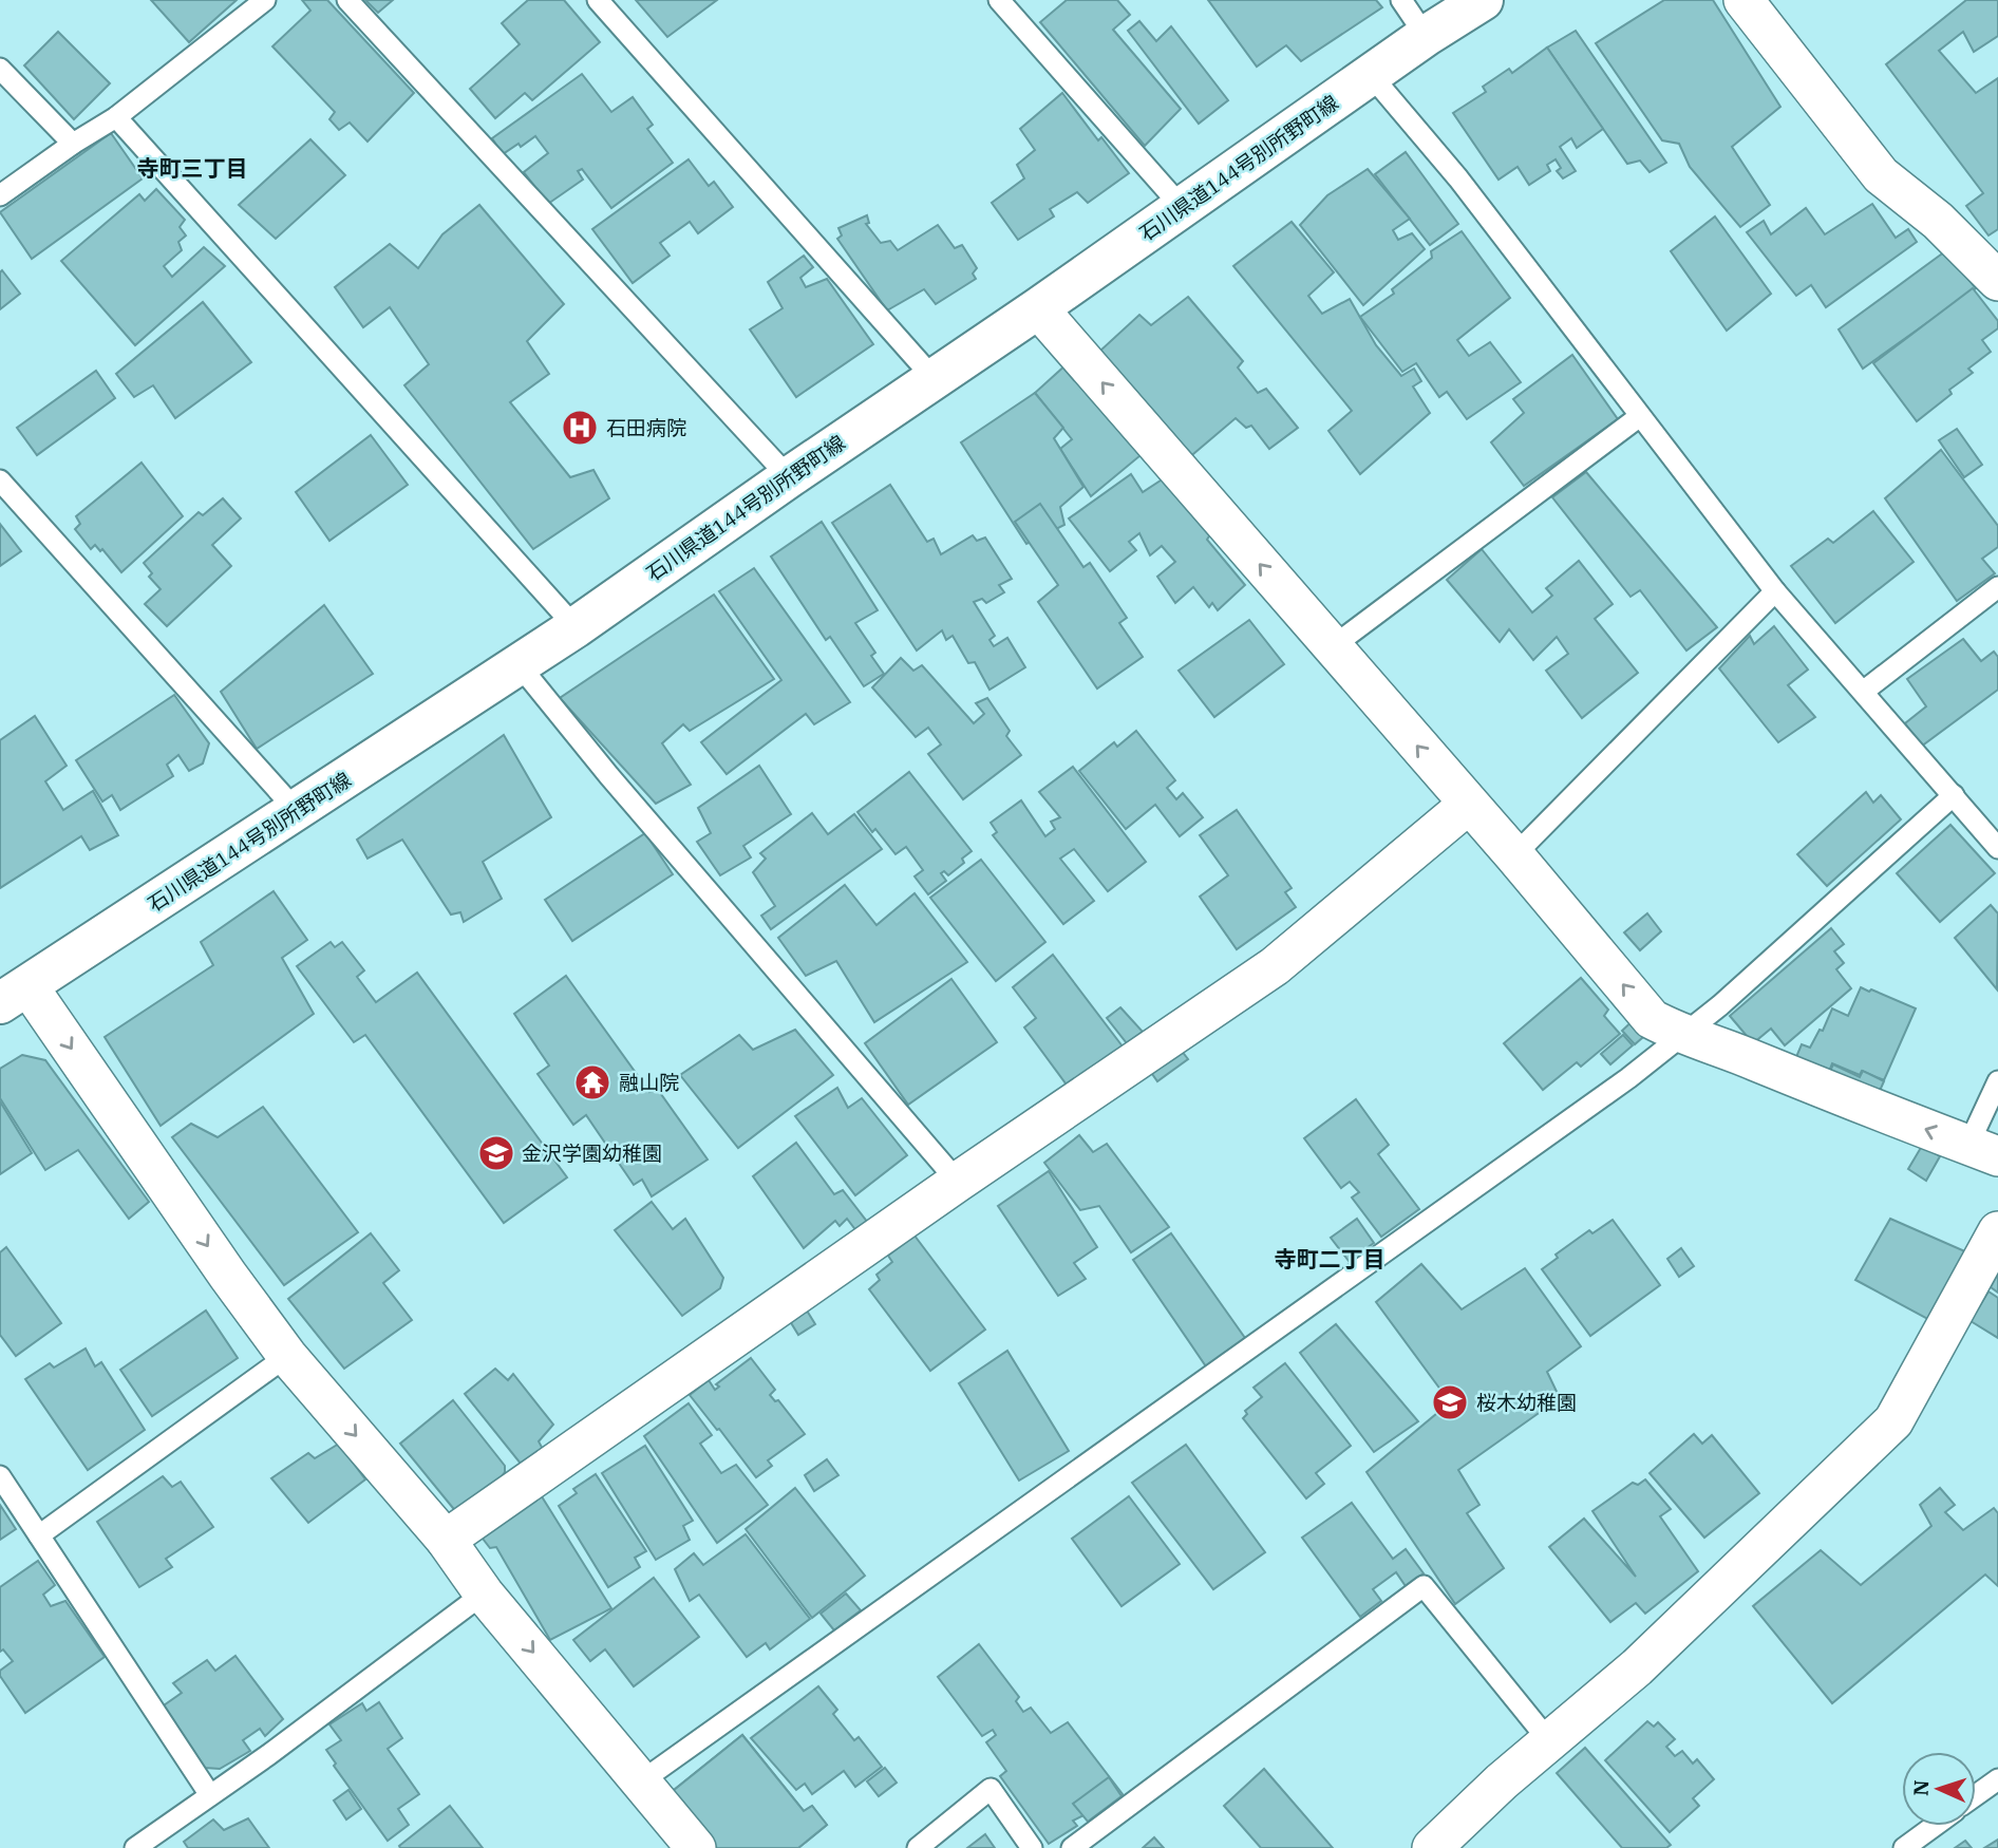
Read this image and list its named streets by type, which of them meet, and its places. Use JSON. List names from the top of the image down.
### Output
{
  "streets": {
    "main road": ["石川県道144号別所野町線"]
  },
  "districts": ["寺町三丁目", "寺町二丁目"],
  "places": {
    "hospital": ["石田病院"],
    "temple": ["融山院"],
    "school or university": ["金沢学園幼稚園", "桜木幼稚園"]
  },
  "north": "left"
}
